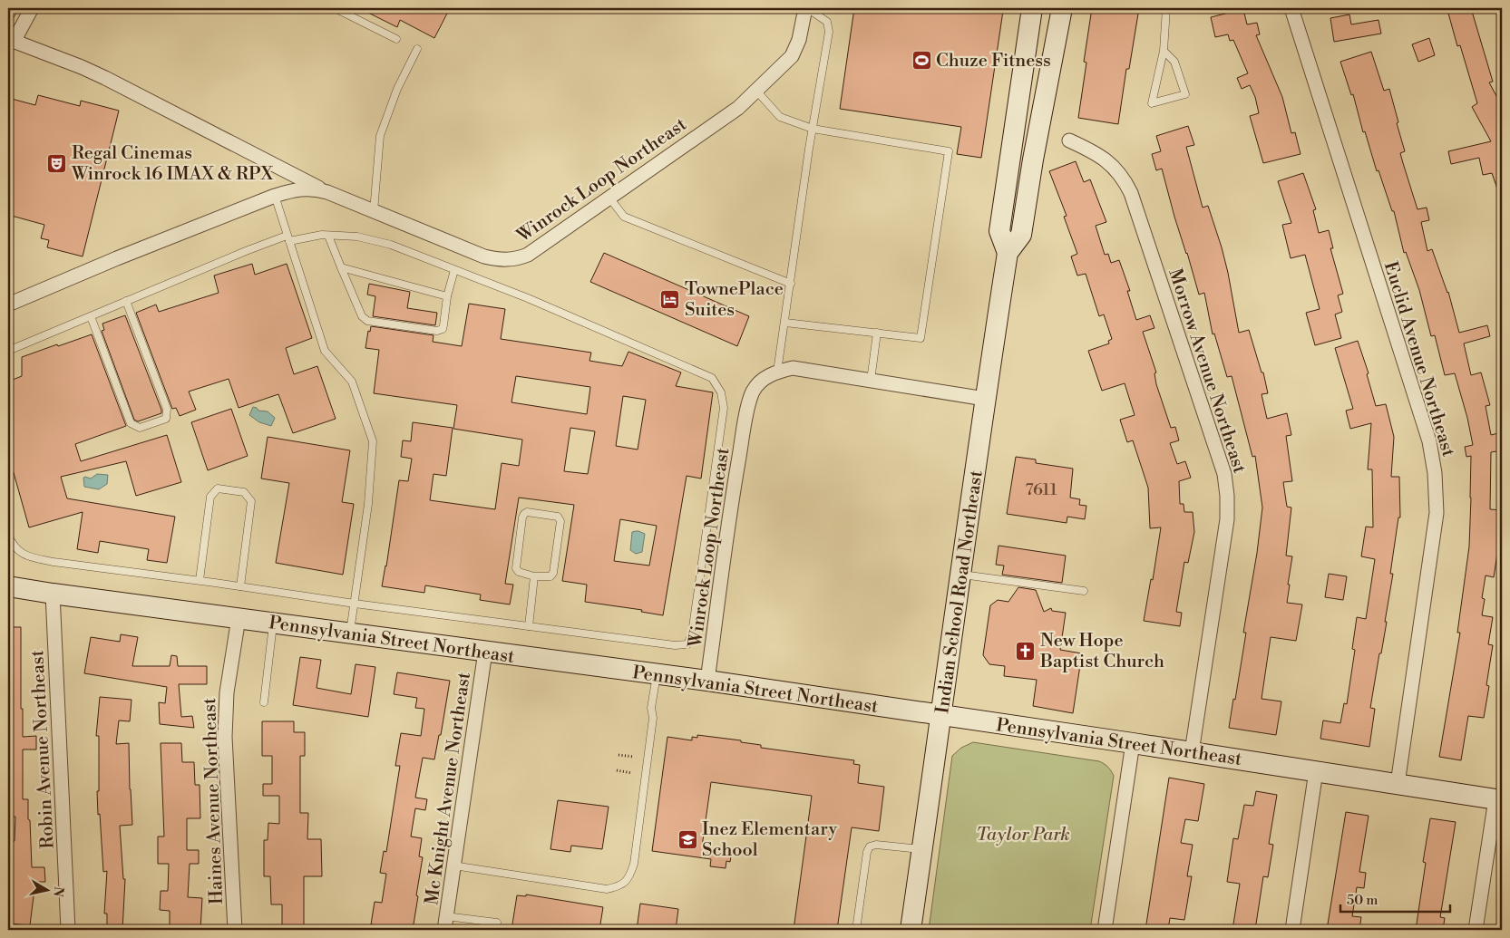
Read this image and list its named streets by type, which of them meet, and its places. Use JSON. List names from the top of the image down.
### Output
{
  "streets": {
    "street": [
      "Winrock Loop Northeast",
      "Euclid Avenue Northeast",
      "Morrow Avenue Northeast",
      "Indian School Road Northeast",
      "Pennsylvania Street Northeast",
      "Robin Avenue Northeast",
      "Mc Knight Avenue Northeast",
      "Haines Avenue Northeast"
    ]
  },
  "crossings": [
    ["Winrock Loop Northeast", "Indian School Road Northeast"],
    ["Winrock Loop Northeast", "Pennsylvania Street Northeast"],
    ["Euclid Avenue Northeast", "Pennsylvania Street Northeast"],
    ["Morrow Avenue Northeast", "Pennsylvania Street Northeast"],
    ["Indian School Road Northeast", "Pennsylvania Street Northeast"],
    ["Pennsylvania Street Northeast", "Robin Avenue Northeast"],
    ["Pennsylvania Street Northeast", "Mc Knight Avenue Northeast"],
    ["Pennsylvania Street Northeast", "Haines Avenue Northeast"]
  ],
  "parks": ["Taylor Park"],
  "places": {
    "sports": ["Chuze Fitness"],
    "theatre": ["Regal Cinemas Winrock 16 IMAX & RPX"],
    "hotel": ["TownePlace Suites"],
    "church": ["New Hope Baptist Church"],
    "school or university": ["Inez Elementary School"]
  },
  "house_numbers": ["7611"],
  "scale_bar": "50 m",
  "north": "right"
}
